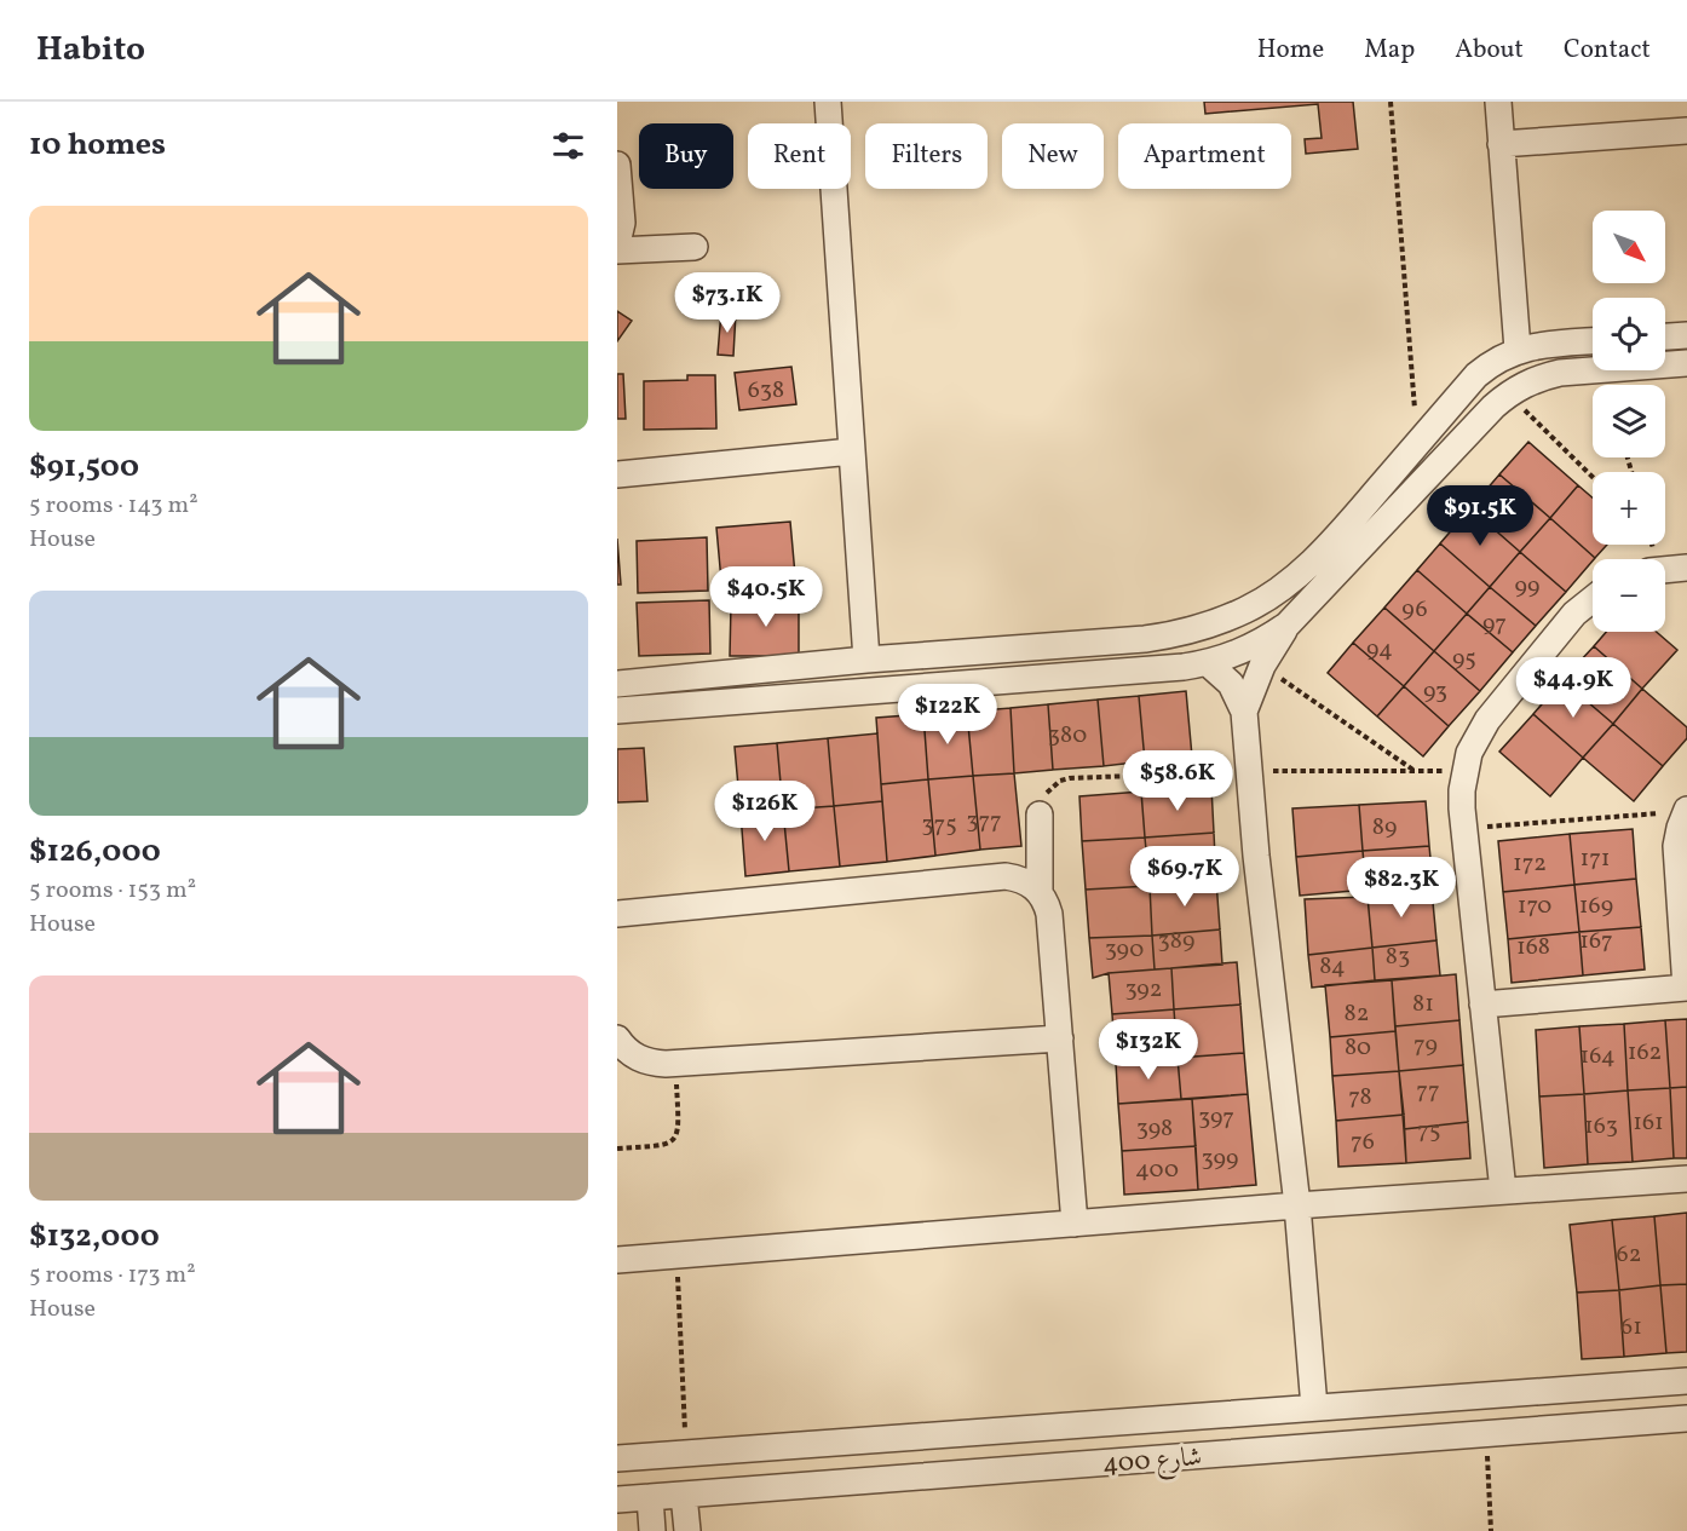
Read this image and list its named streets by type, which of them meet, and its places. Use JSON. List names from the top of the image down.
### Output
{
  "streets": {
    "street": ["شارع 400"]
  },
  "house_numbers": [
    "638",
    "99",
    "96",
    "97",
    "94",
    "95",
    "93",
    "380",
    "377",
    "375",
    "89",
    "171",
    "172",
    "170",
    "169",
    "389",
    "167",
    "168",
    "390",
    "83",
    "84",
    "392",
    "81",
    "82",
    "79",
    "80",
    "162",
    "164",
    "77",
    "78",
    "397",
    "161",
    "163",
    "398",
    "75",
    "76",
    "399",
    "400",
    "62",
    "61"
  ],
  "north": "bottom right",
  "page": {
    "header": "Habito",
    "nav": [
      "Home",
      "Map",
      "About",
      "Contact"
    ],
    "heading": "10 homes",
    "chip": [
      "Buy",
      "Rent",
      "Filters",
      "New",
      "Apartment"
    ],
    "list": [
      {
        "name": "$91,500",
        "note": "5 rooms · 143 m² · House"
      },
      {
        "name": "$126,000",
        "note": "5 rooms · 153 m² · House"
      },
      {
        "name": "$132,000",
        "note": "5 rooms · 173 m² · House"
      }
    ],
    "map_buttons": ["+", "−"],
    "price": [
      "$73.1K",
      "$91.5K",
      "$40.5K",
      "$44.9K",
      "$122K",
      "$58.6K",
      "$126K",
      "$69.7K",
      "$82.3K",
      "$132K"
    ]
  }
}
